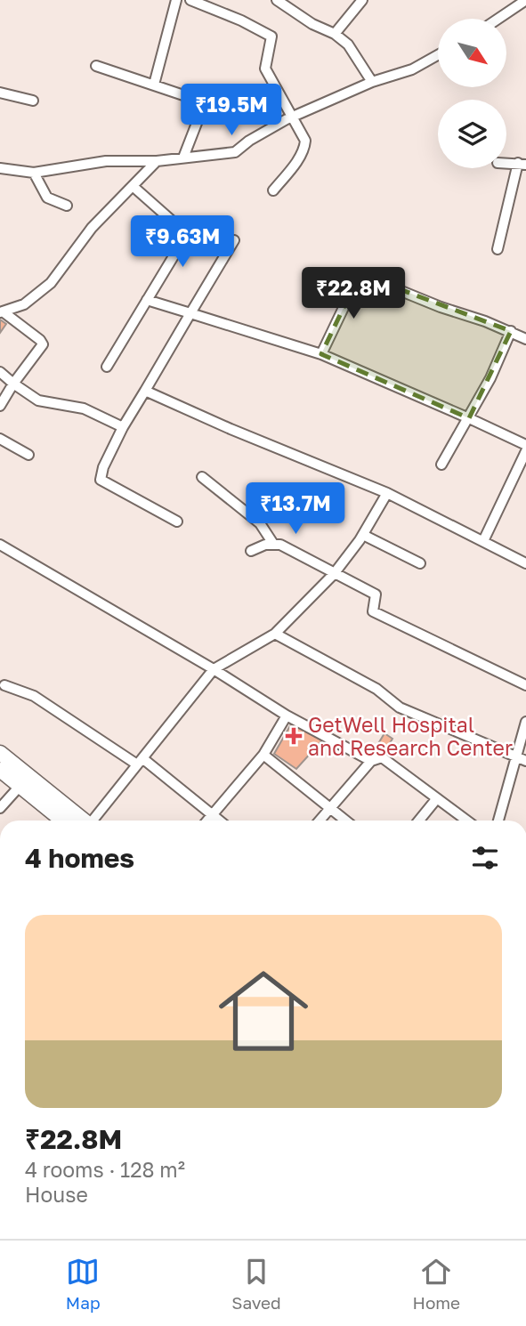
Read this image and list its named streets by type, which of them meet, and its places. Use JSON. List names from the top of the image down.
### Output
{
  "places": {
    "health": ["GetWell Hospital and Research Center"]
  },
  "north": "bottom right",
  "page": {
    "price": [
      "₹19.5M",
      "₹9.63M",
      "₹22.8M",
      "₹13.7M"
    ],
    "heading": "4 homes",
    "list": [
      {
        "name": "₹22.8M",
        "note": "4 rooms · 128 m² · House"
      }
    ],
    "tabs": ["Map", "Saved", "Home"]
  }
}
